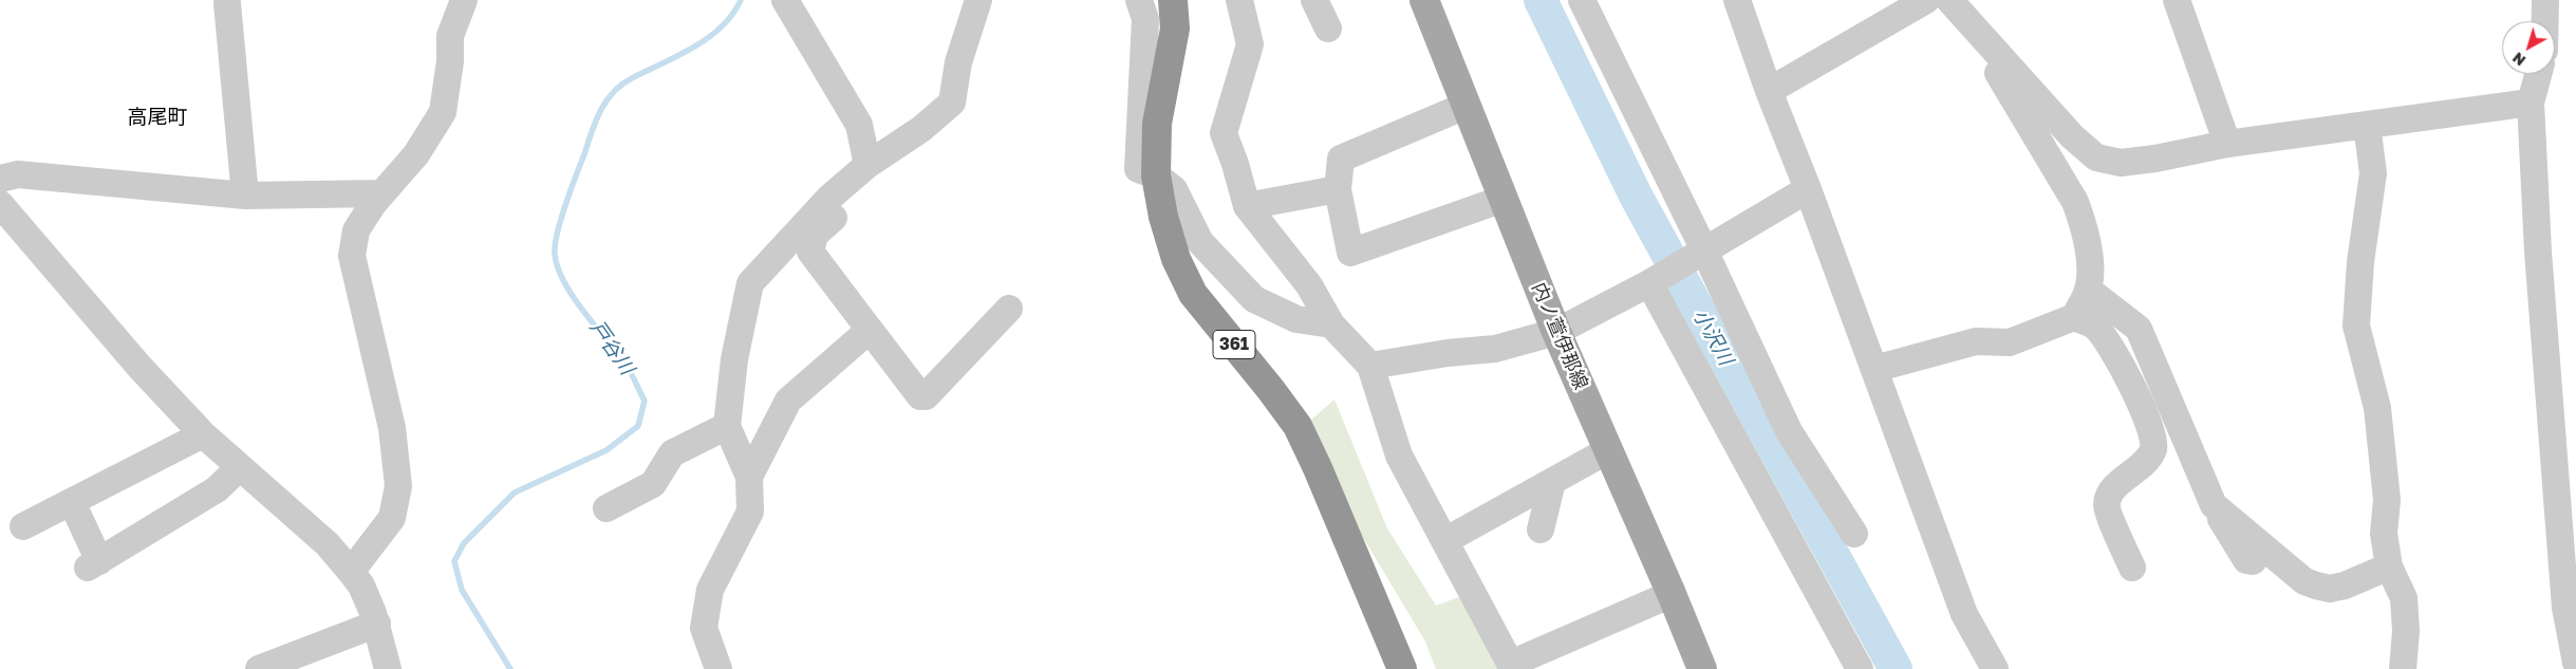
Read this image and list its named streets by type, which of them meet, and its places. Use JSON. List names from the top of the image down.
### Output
{
  "streets": {
    "highway": ["361"],
    "main road": ["内ノ萱伊那線"]
  },
  "districts": ["高尾町"],
  "water": ["小沢川", "戸谷川"],
  "north": "bottom left"
}
